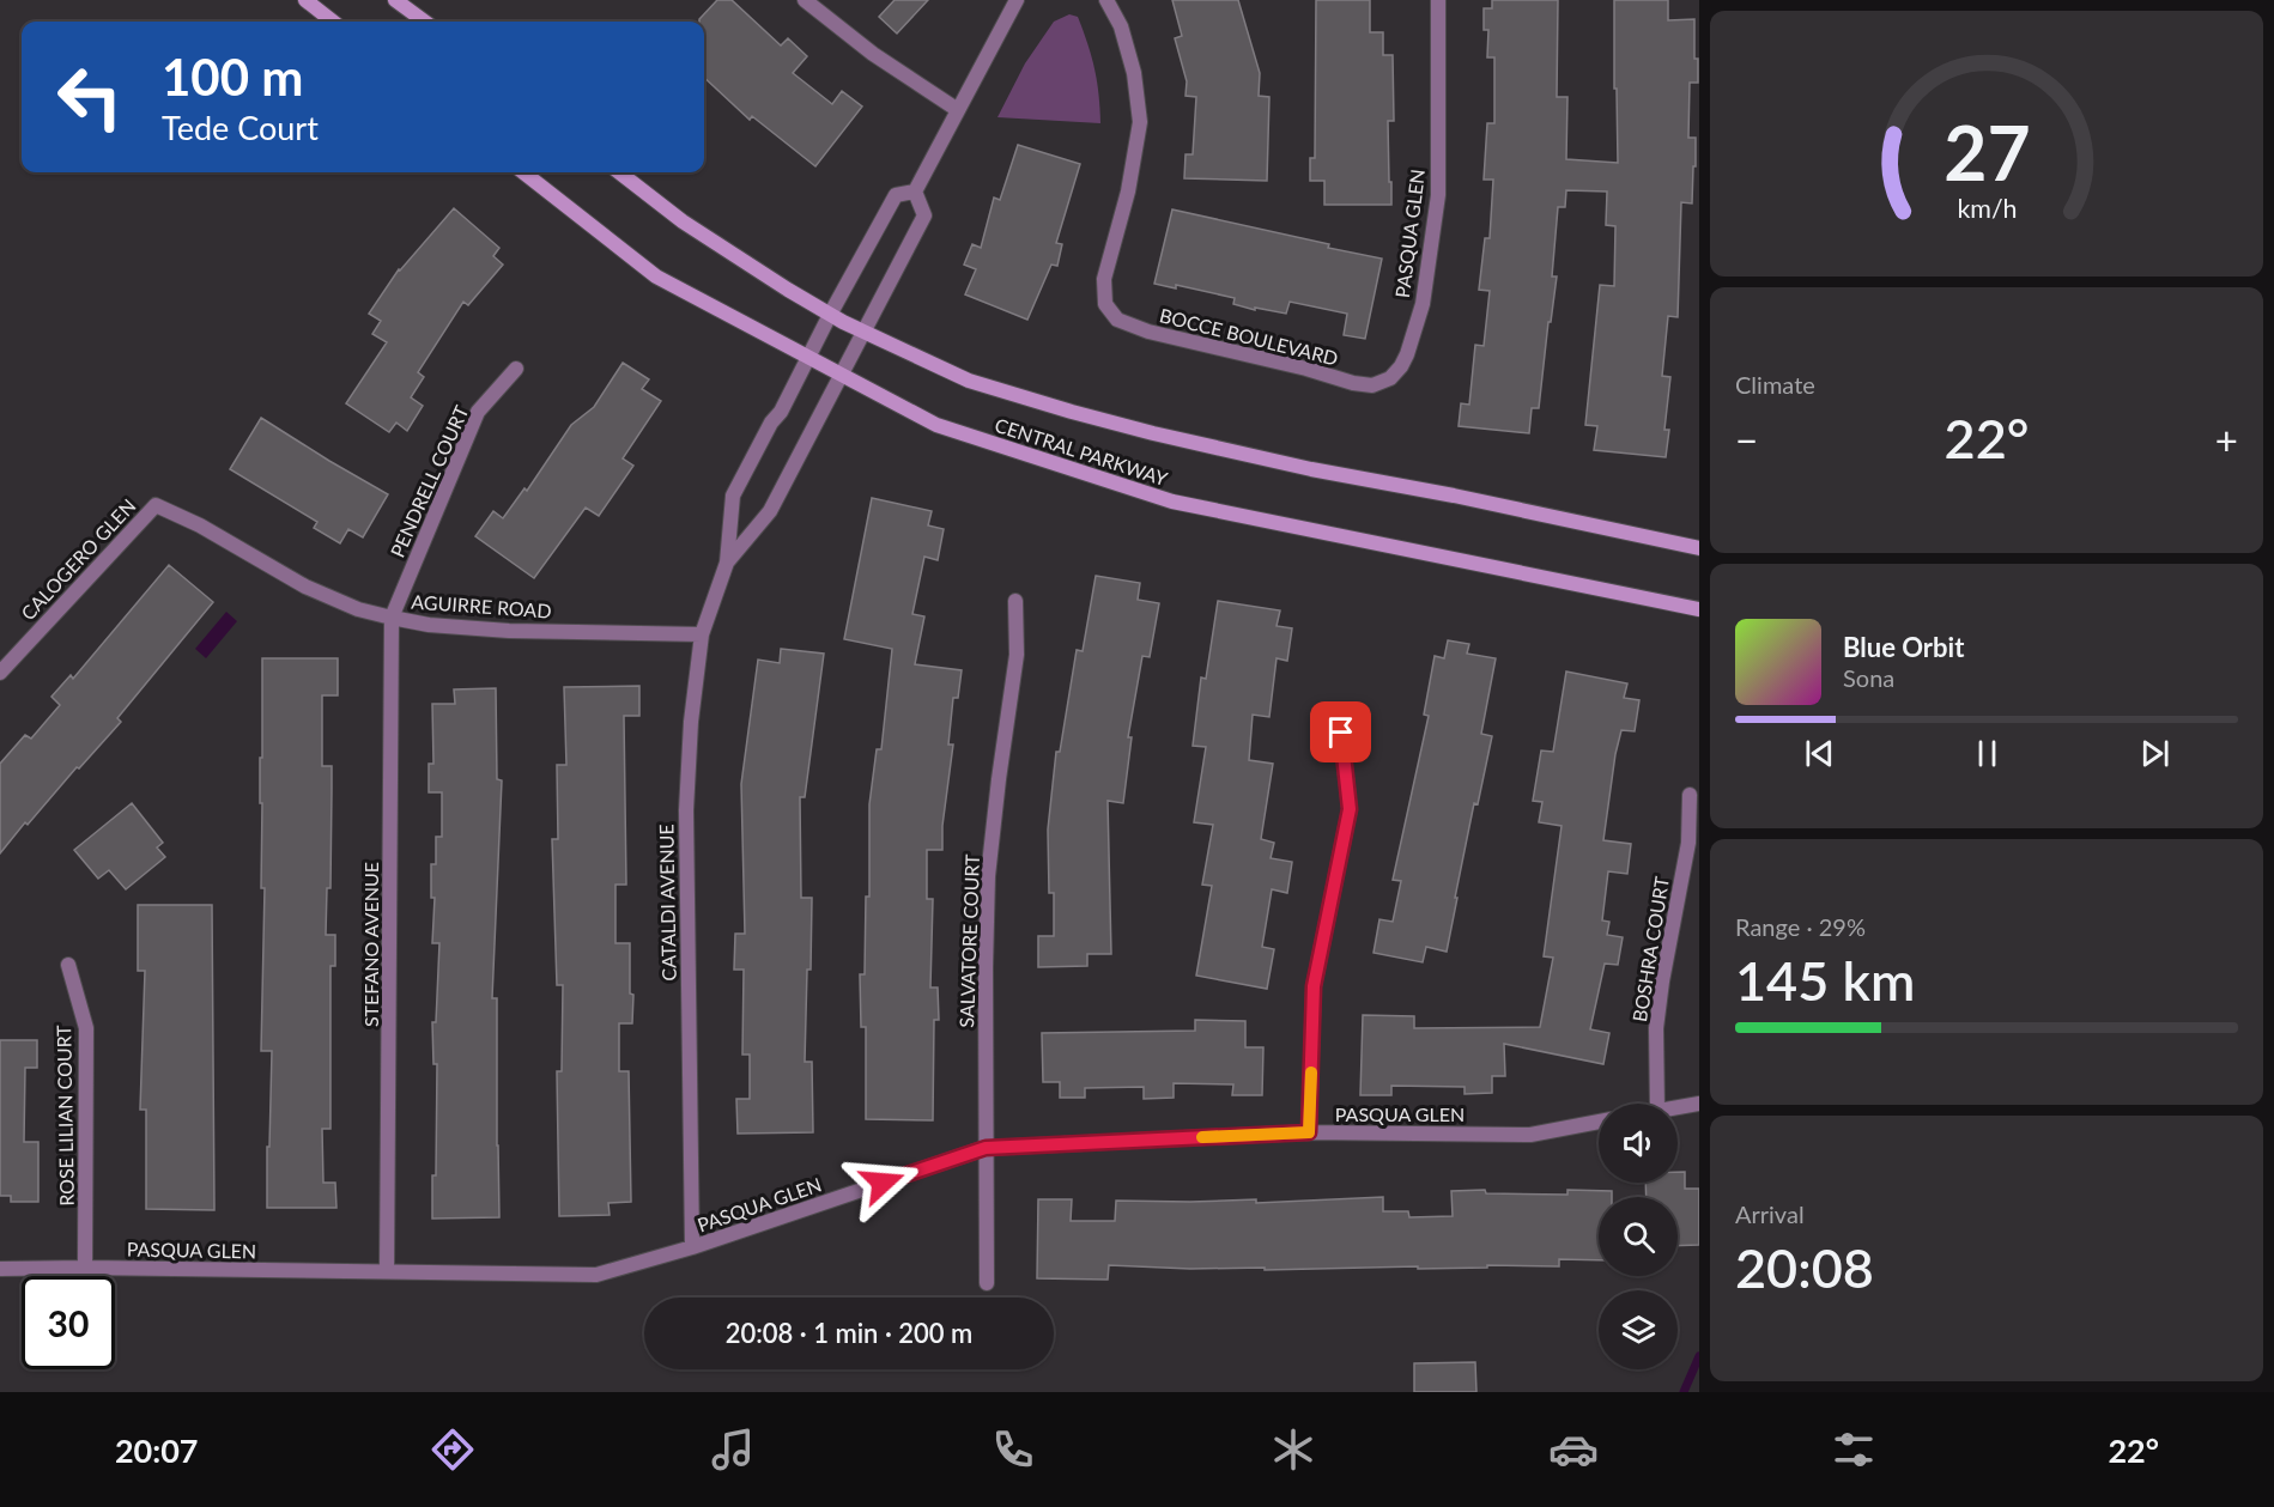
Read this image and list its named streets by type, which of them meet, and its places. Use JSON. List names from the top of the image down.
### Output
{
  "streets": {
    "main road": ["CENTRAL PARKWAY"],
    "street": [
      "PASQUA GLEN",
      "BOCCE BOULEVARD",
      "PENDRELL COURT",
      "CALOGERO GLEN",
      "AGUIRRE ROAD",
      "CATALDI AVENUE",
      "SALVATORE COURT",
      "STEFANO AVENUE",
      "BOSHRA COURT",
      "ROSE LILIAN COURT"
    ]
  },
  "crossings": [
    ["PASQUA GLEN", "BOCCE BOULEVARD"],
    ["PASQUA GLEN", "CATALDI AVENUE"],
    ["PASQUA GLEN", "SALVATORE COURT"],
    ["PASQUA GLEN", "STEFANO AVENUE"],
    ["PASQUA GLEN", "ROSE LILIAN COURT"],
    ["CENTRAL PARKWAY", "CATALDI AVENUE"],
    ["PENDRELL COURT", "AGUIRRE ROAD"],
    ["PENDRELL COURT", "STEFANO AVENUE"],
    ["CALOGERO GLEN", "AGUIRRE ROAD"],
    ["AGUIRRE ROAD", "CATALDI AVENUE"],
    ["AGUIRRE ROAD", "STEFANO AVENUE"]
  ],
  "page": {
    "turn": ["100 m", "Tede Court"],
    "tile": [
      "Climate",
      ["Range · 29%", "145 km"],
      ["Arrival", "20:08"]
    ],
    "heat": ["−", "22°", "+"],
    "song": ["Blue Orbit", "Sona"],
    "limit": "30",
    "trip": "20:08 · 1 min · 200 m",
    "tabs": ["20:07", "22°"],
    "gauge": ["27", "km/h"]
  }
}
